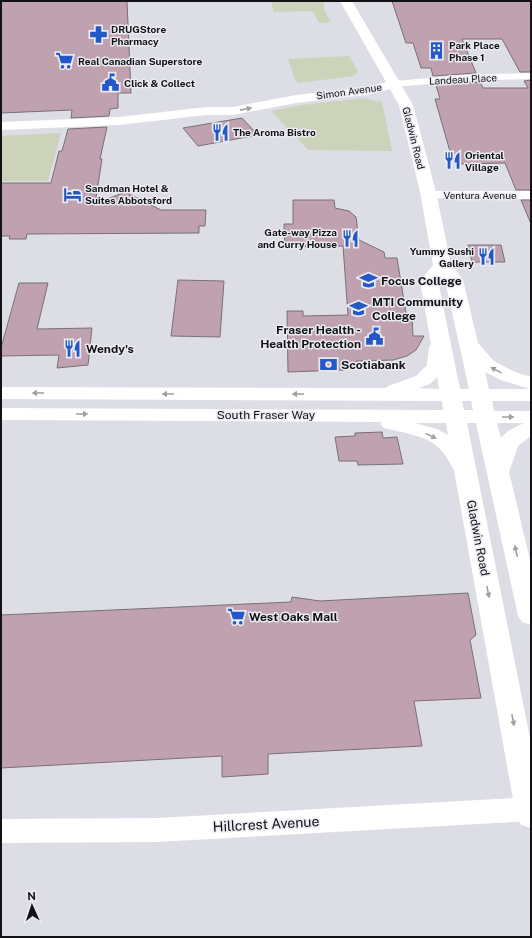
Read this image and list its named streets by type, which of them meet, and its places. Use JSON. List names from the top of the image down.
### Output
{
  "streets": {
    "main road": ["Gladwin Road", "South Fraser Way"],
    "street": [
      "Landeau Place",
      "Simon Avenue",
      "Ventura Avenue",
      "Hillcrest Avenue"
    ]
  },
  "crossings": [
    ["Landeau Place", "Simon Avenue"],
    ["Landeau Place", "Gladwin Road"],
    ["Simon Avenue", "Gladwin Road"],
    ["Gladwin Road", "Ventura Avenue"],
    ["Gladwin Road", "South Fraser Way"],
    ["Gladwin Road", "Hillcrest Avenue"]
  ],
  "places": {
    "pharmacy": ["DRUGStore Pharmacy"],
    "building": ["Park Place Phase 1"],
    "supermarket": ["Real Canadian Superstore", "West Oaks Mall"],
    "public building": ["Click & Collect", "Fraser Health - Health Protection"],
    "restaurant": [
      "The Aroma Bistro",
      "Oriental Village",
      "Gate-way Pizza and Curry House",
      "Yummy Sushi Gallery",
      "Wendy's"
    ],
    "hotel": ["Sandman Hotel & Suites Abbotsford"],
    "school or university": ["Focus College", "MTI Community College"],
    "bank": ["Scotiabank"]
  },
  "north": "top"
}
